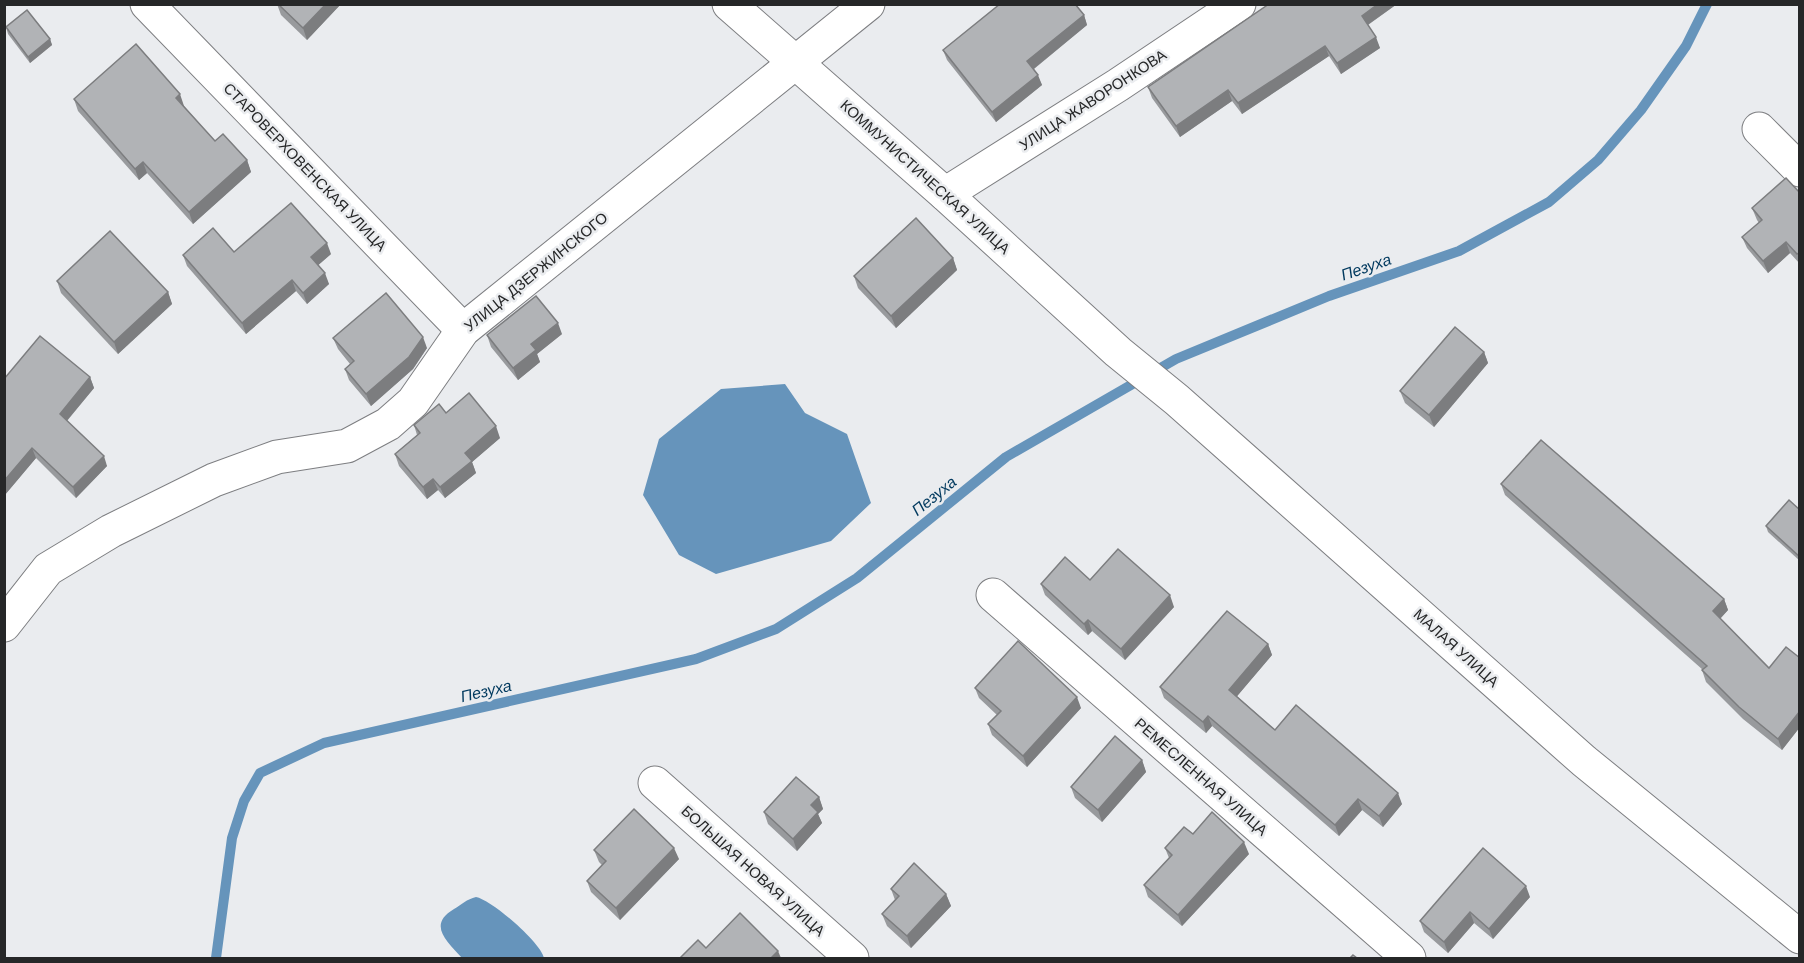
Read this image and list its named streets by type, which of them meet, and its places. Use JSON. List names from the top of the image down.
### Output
{
  "streets": {
    "street": [
      "УЛИЦА ЖАВОРОНКОВА",
      "СТАРОВЕРХОВЕНСКАЯ УЛИЦА",
      "КОММУНИСТИЧЕСКАЯ УЛИЦА",
      "УЛИЦА ДЗЕРЖИНСКОГО",
      "МАЛАЯ УЛИЦА",
      "РЕМЕСЛЕННАЯ УЛИЦА",
      "БОЛЬШАЯ НОВАЯ УЛИЦА"
    ]
  },
  "crossings": [
    ["УЛИЦА ЖАВОРОНКОВА", "КОММУНИСТИЧЕСКАЯ УЛИЦА"],
    ["СТАРОВЕРХОВЕНСКАЯ УЛИЦА", "УЛИЦА ДЗЕРЖИНСКОГО"],
    ["КОММУНИСТИЧЕСКАЯ УЛИЦА", "УЛИЦА ДЗЕРЖИНСКОГО"],
    ["КОММУНИСТИЧЕСКАЯ УЛИЦА", "МАЛАЯ УЛИЦА"]
  ],
  "water": ["Пезуха"]
}
